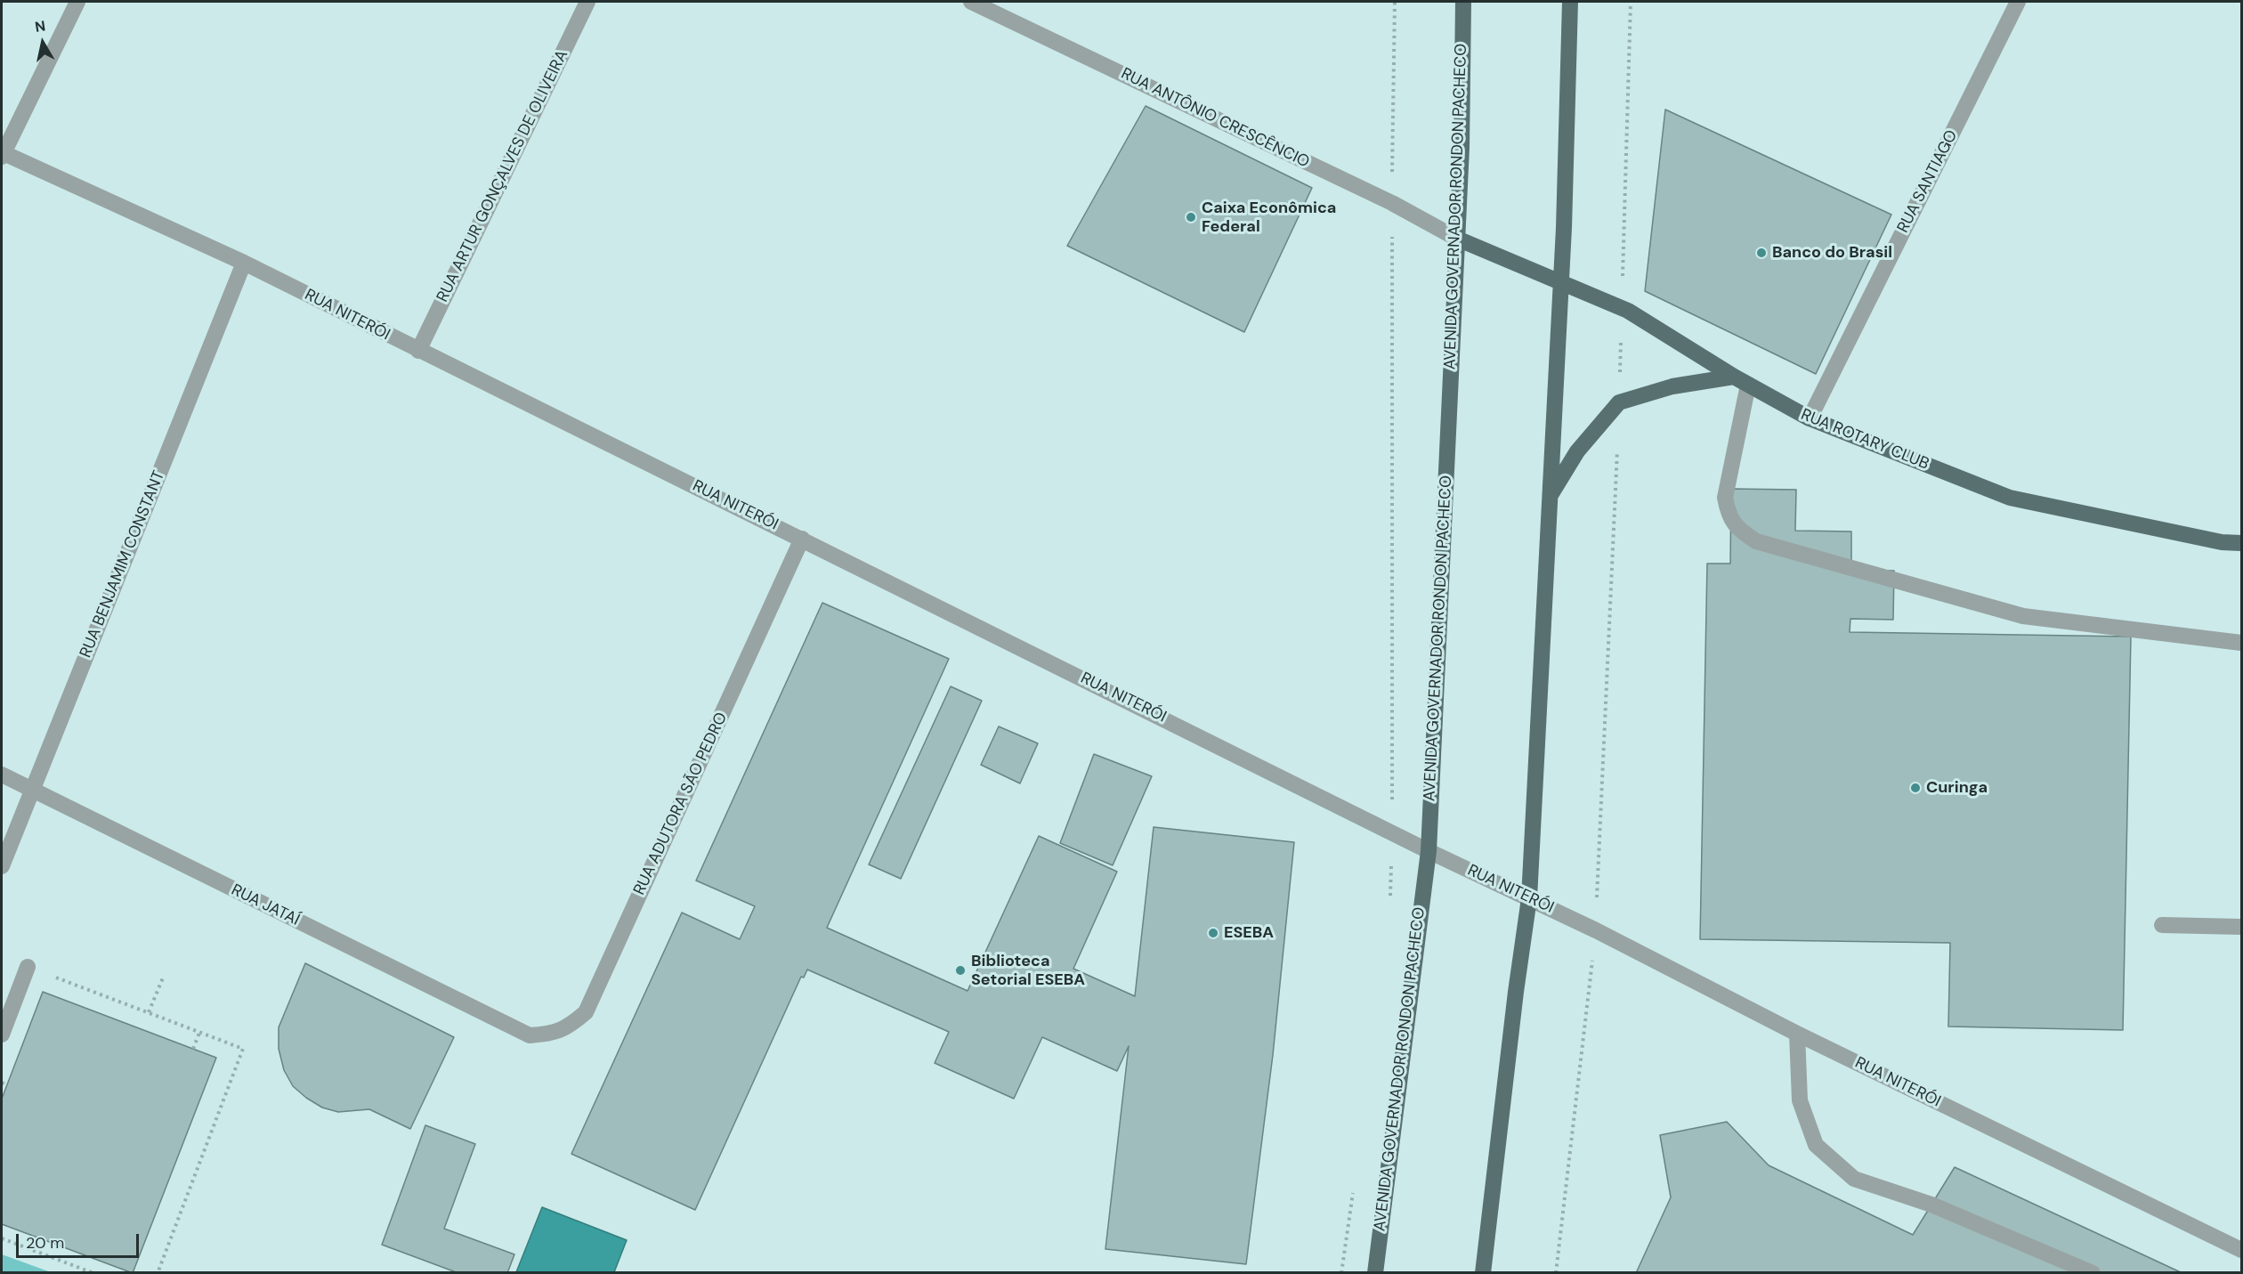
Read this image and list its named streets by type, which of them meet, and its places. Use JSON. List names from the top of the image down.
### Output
{
  "streets": {
    "main road": ["AVENIDA GOVERNADOR RONDON PACHECO", "RUA ROTARY CLUB"],
    "street": [
      "RUA ANTÔNIO CRESCÊNCIO",
      "RUA ARTUR GONÇALVES DE OLIVEIRA",
      "RUA SANTIAGO",
      "RUA NITERÓI",
      "RUA BENJAMIM CONSTANT",
      "RUA ADUTORA SÃO PEDRO",
      "RUA JATAÍ"
    ]
  },
  "crossings": [
    ["RUA ANTÔNIO CRESCÊNCIO", "AVENIDA GOVERNADOR RONDON PACHECO"],
    ["RUA ANTÔNIO CRESCÊNCIO", "RUA ROTARY CLUB"],
    ["RUA ARTUR GONÇALVES DE OLIVEIRA", "RUA NITERÓI"],
    ["RUA SANTIAGO", "RUA ROTARY CLUB"],
    ["AVENIDA GOVERNADOR RONDON PACHECO", "RUA NITERÓI"],
    ["AVENIDA GOVERNADOR RONDON PACHECO", "RUA ROTARY CLUB"],
    ["RUA NITERÓI", "RUA BENJAMIM CONSTANT"],
    ["RUA NITERÓI", "RUA ADUTORA SÃO PEDRO"],
    ["RUA BENJAMIM CONSTANT", "RUA JATAÍ"],
    ["RUA ADUTORA SÃO PEDRO", "RUA JATAÍ"]
  ],
  "places": [
    "Caixa Econômica Federal",
    "Banco do Brasil",
    "Curinga",
    "ESEBA",
    "Biblioteca Setorial ESEBA"
  ],
  "scale_bar": "20 m",
  "north": "top"
}
